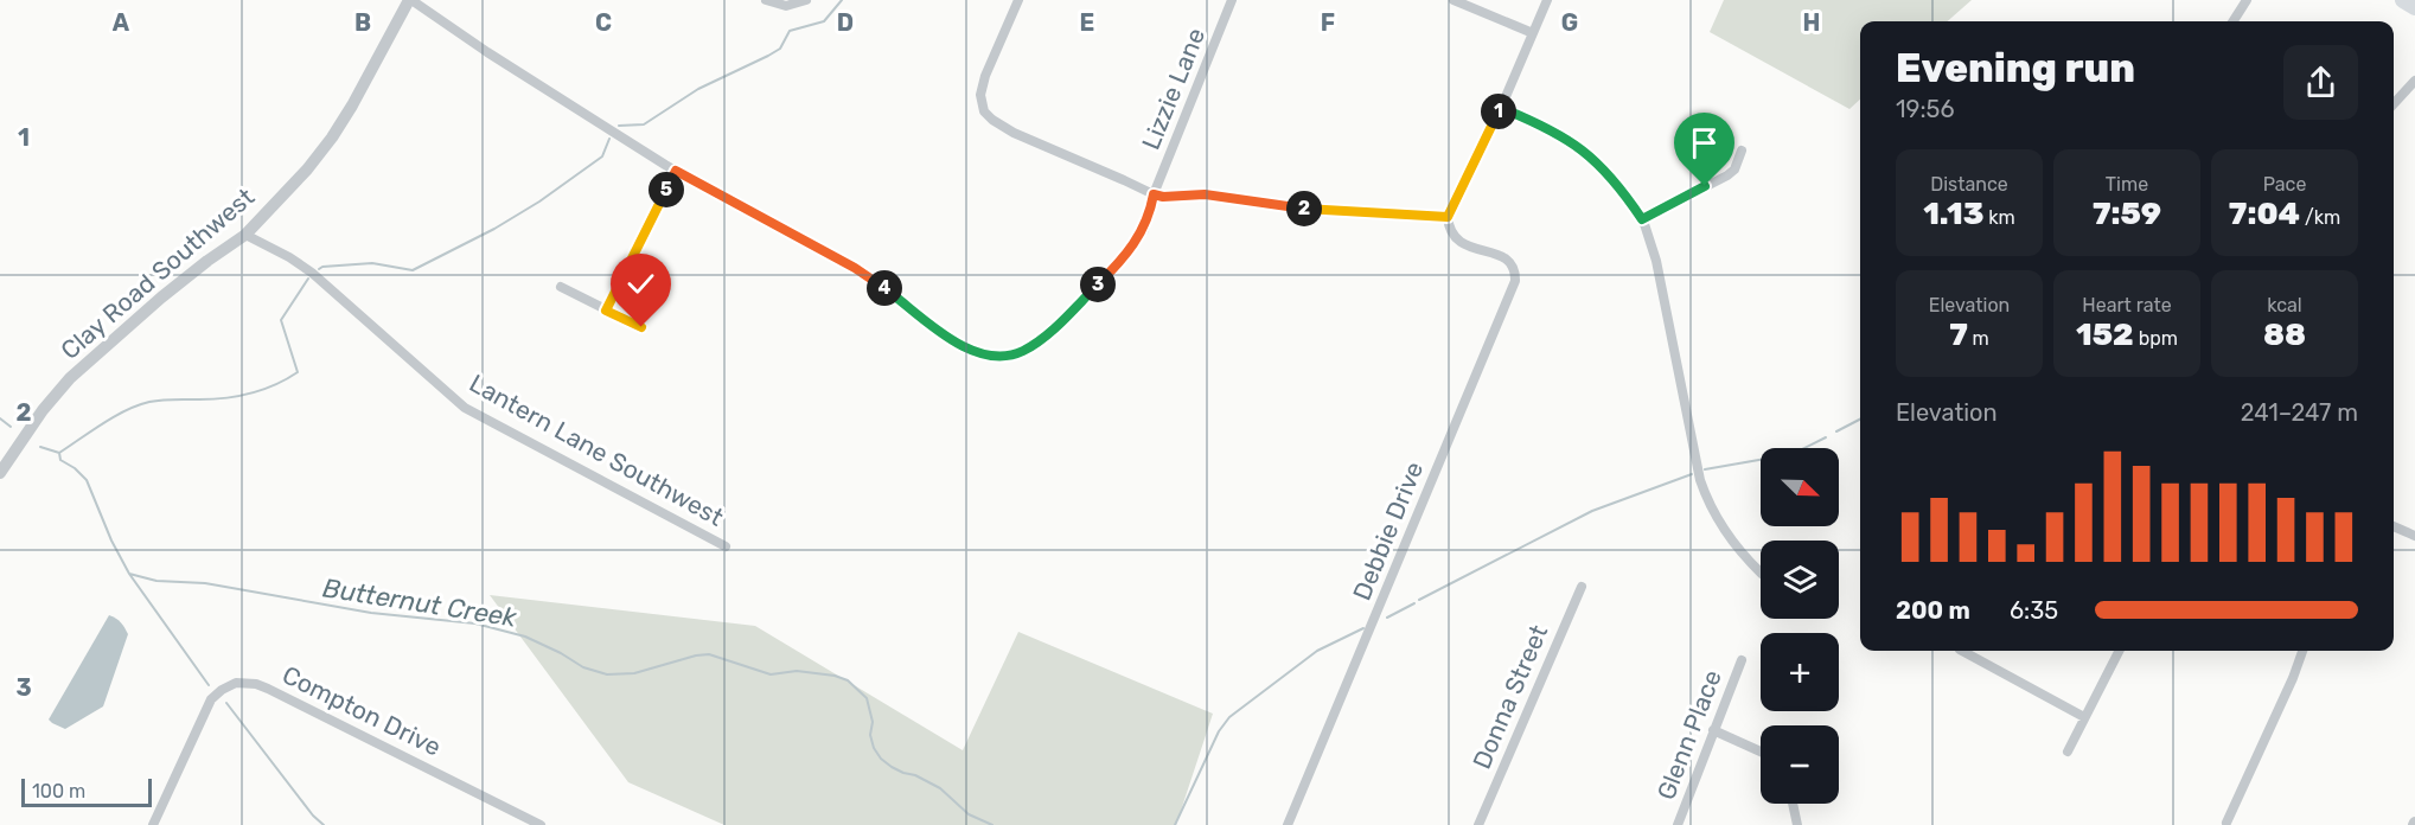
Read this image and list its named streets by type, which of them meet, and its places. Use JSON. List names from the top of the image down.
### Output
{
  "streets": {
    "street": [
      "Lizzie Lane",
      "Clay Road Southwest",
      "Lantern Lane Southwest",
      "Debbie Drive",
      "Donna Street",
      "Compton Drive",
      "Glenn Place"
    ]
  },
  "crossings": [
    ["Lizzie Lane", "Clay Road Southwest"],
    ["Clay Road Southwest", "Lantern Lane Southwest"]
  ],
  "water": ["Butternut Creek"],
  "scale_bar": "100 m",
  "north": "bottom right",
  "page": {
    "heading": ["Evening run", "19:56"],
    "pins": [
      "1",
      "5",
      "2",
      "3",
      "4"
    ],
    "stats": [
      ["Distance", "1.13 km"],
      ["Time", "7:59"],
      ["Pace", "7:04 /km"],
      ["Elevation", "7 m"],
      ["Heart rate", "152 bpm"],
      ["kcal", "88"]
    ],
    "chart": ["Elevation", "241–247 m"],
    "map_buttons": ["+", "−"],
    "list": [
      {
        "name": "200 m",
        "note": "6:35"
      }
    ],
    "scale": "100 m"
  },
  "grid": {
    "columns": [
      "A",
      "B",
      "C",
      "D",
      "E",
      "F",
      "G",
      "H"
    ],
    "rows": ["1", "2", "3"]
  }
}
